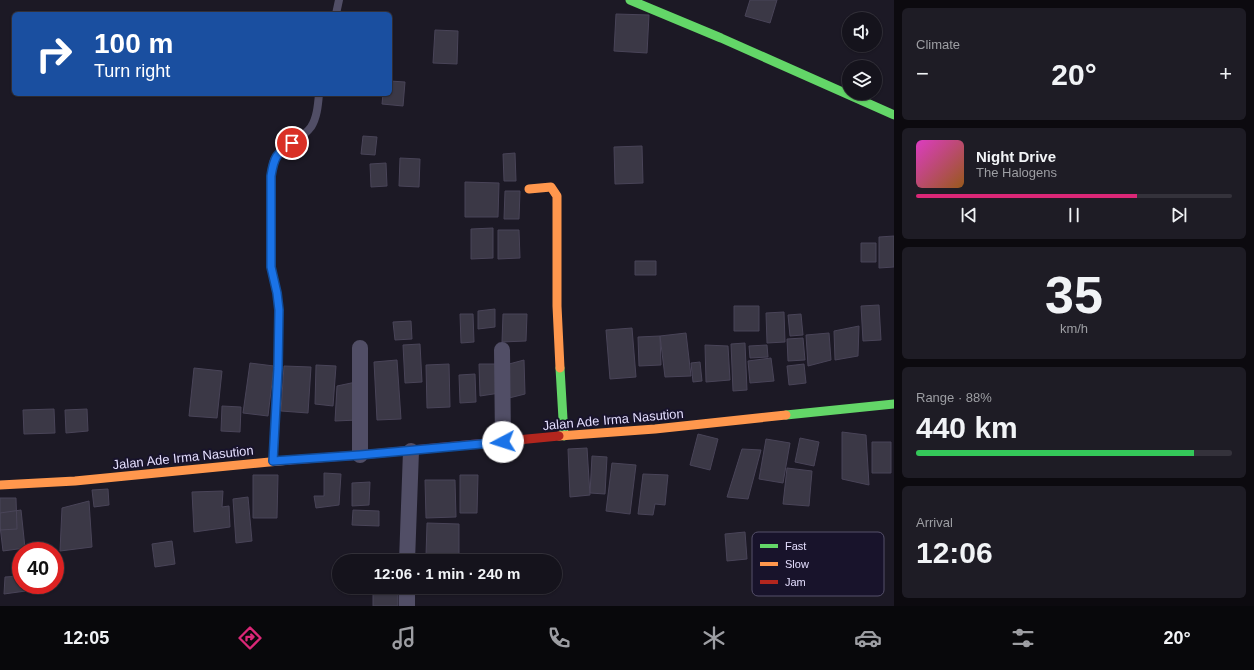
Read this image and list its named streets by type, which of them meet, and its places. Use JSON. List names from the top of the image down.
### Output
{
  "streets": {
    "street": ["Jalan Ade Irma Nasution"]
  },
  "legend": ["Fast", "Slow", "Jam"],
  "page": {
    "tile": [
      "Climate",
      ["35", "km/h"],
      ["Range · 88%", "440 km"],
      ["Arrival", "12:06"]
    ],
    "turn": ["100 m", "Turn right"],
    "heat": ["−", "20°", "+"],
    "song": ["Night Drive", "The Halogens"],
    "limit": "40",
    "trip": "12:06 · 1 min · 240 m",
    "tabs": ["12:05", "20°"]
  }
}
